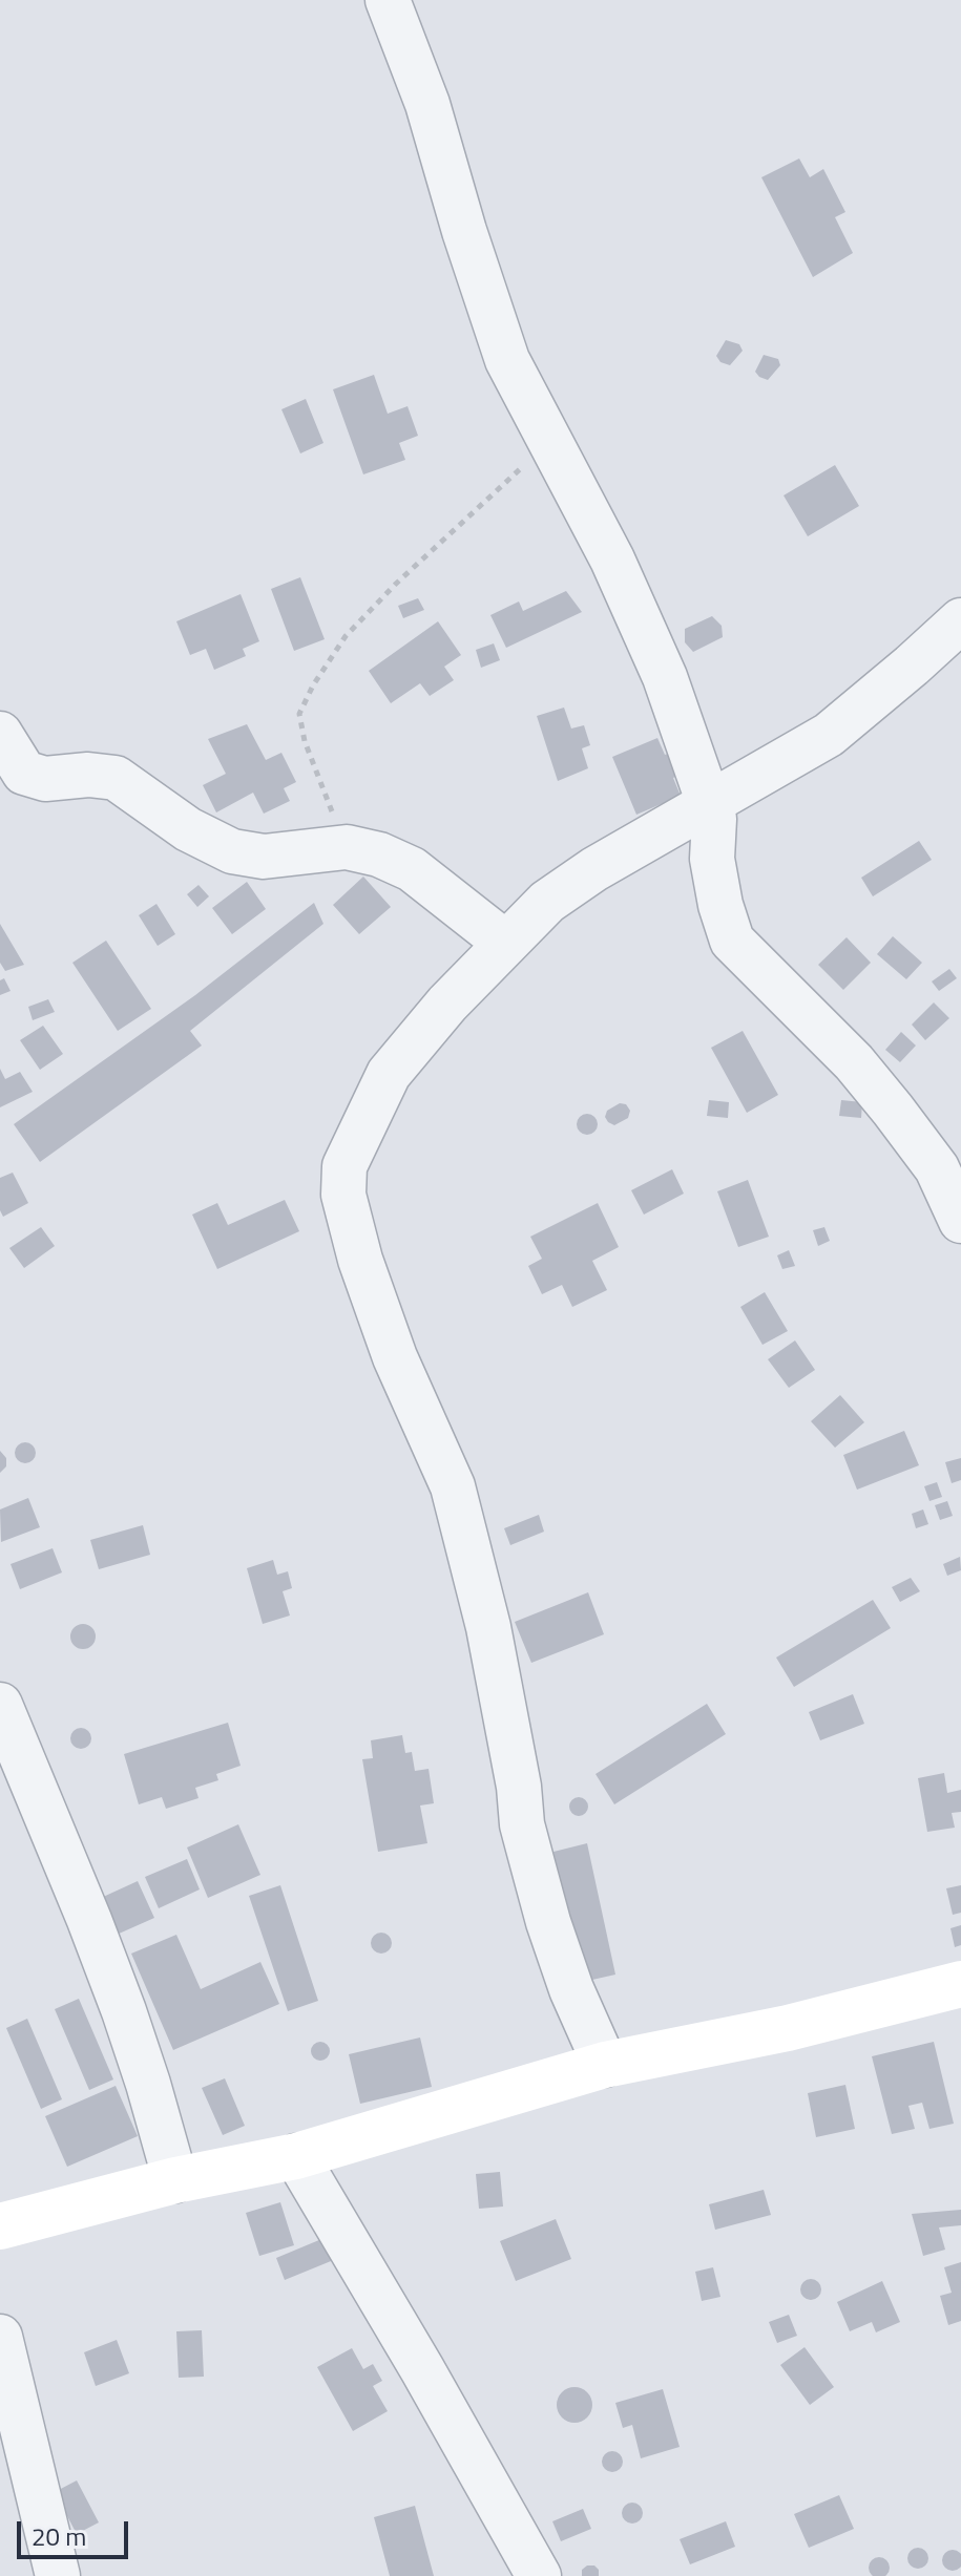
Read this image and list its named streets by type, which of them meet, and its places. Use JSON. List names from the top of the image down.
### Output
{
  "scale_bar": "20 m"
}
